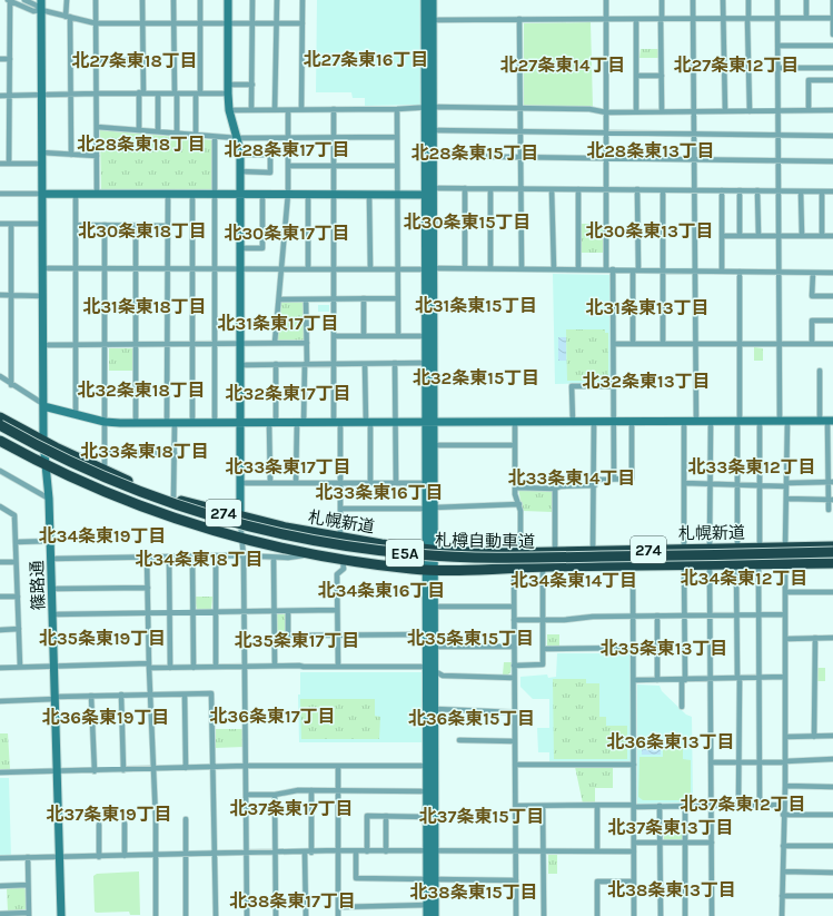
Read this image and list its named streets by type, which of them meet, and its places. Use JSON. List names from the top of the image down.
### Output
{
  "streets": {
    "highway": [
      "274",
      "札幌新道",
      "札樽自動車道",
      "E5A"
    ],
    "street": ["篠路通"]
  },
  "crossings": [
    ["札幌新道", "篠路通"]
  ],
  "districts": [
    "北27条東16丁目",
    "北27条東18丁目",
    "北27条東14丁目",
    "北27条東12丁目",
    "北28条東18丁目",
    "北28条東17丁目",
    "北28条東13丁目",
    "北28条東15丁目",
    "北30条東15丁目",
    "北30条東18丁目",
    "北30条東13丁目",
    "北30条東17丁目",
    "北31条東15丁目",
    "北31条東18丁目",
    "北31条東13丁目",
    "北31条東17丁目",
    "北32条東15丁目",
    "北32条東13丁目",
    "北32条東18丁目",
    "北32条東17丁目",
    "北33条東18丁目",
    "北33条東17丁目",
    "北33条東12丁目",
    "北33条東14丁目",
    "北33条東16丁目",
    "北34条東19丁目",
    "北34条東18丁目",
    "北34条東12丁目",
    "北34条東14丁目",
    "北34条東16丁目",
    "北35条東19丁目",
    "北35条東15丁目",
    "北35条東17丁目",
    "北35条東13丁目",
    "北36条東17丁目",
    "北36条東19丁目",
    "北36条東15丁目",
    "北36条東13丁目",
    "北37条東12丁目",
    "北37条東17丁目",
    "北37条東19丁目",
    "北37条東15丁目",
    "北37条東13丁目",
    "北38条東13丁目",
    "北38条東15丁目",
    "北38条東17丁目"
  ]
}
